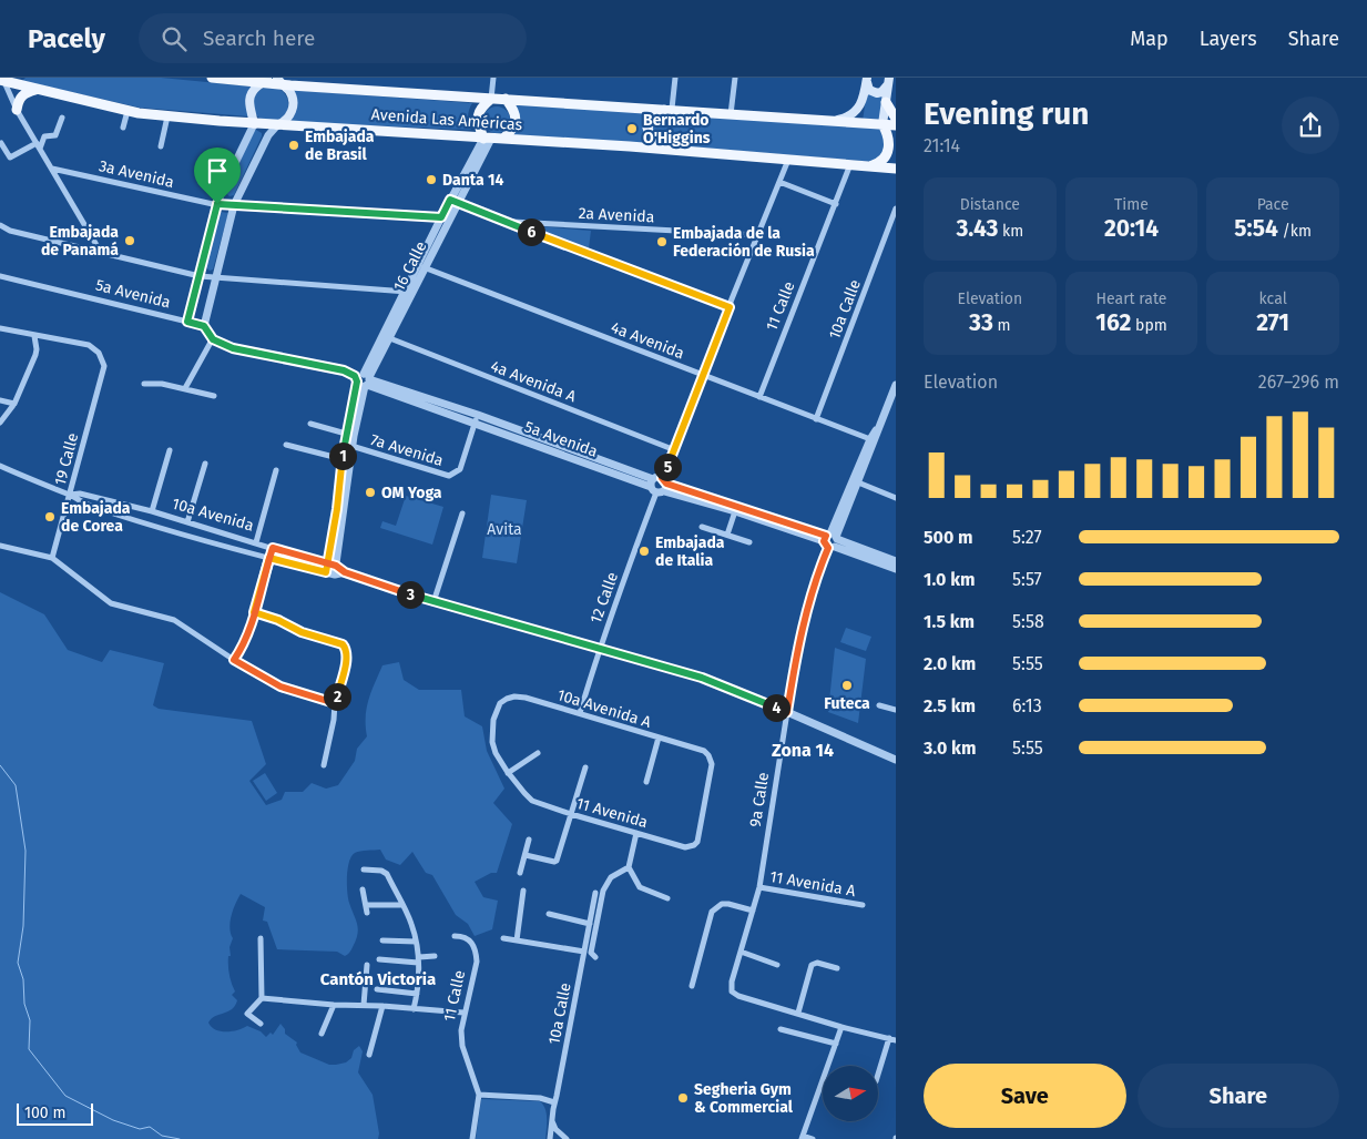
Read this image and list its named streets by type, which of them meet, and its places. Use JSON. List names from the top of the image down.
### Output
{
  "streets": {
    "main road": ["Avenida Las Américas"],
    "street": [
      "3a Avenida",
      "2a Avenida",
      "16 Calle",
      "5a Avenida",
      "11 Calle",
      "10a Calle",
      "4a Avenida",
      "4a Avenida A",
      "7a Avenida",
      "19 Calle",
      "10a Avenida",
      "12 Calle",
      "10a Avenida A",
      "9a Calle",
      "11 Avenida",
      "11 Avenida A"
    ]
  },
  "crossings": [
    ["Avenida Las Américas", "16 Calle"],
    ["Avenida Las Américas", "11 Calle"],
    ["Avenida Las Américas", "12 Calle"],
    ["3a Avenida", "16 Calle"],
    ["2a Avenida", "12 Calle"],
    ["16 Calle", "5a Avenida"],
    ["16 Calle", "4a Avenida"],
    ["16 Calle", "4a Avenida A"],
    ["16 Calle", "7a Avenida"],
    ["16 Calle", "10a Avenida"],
    ["5a Avenida", "7a Avenida"],
    ["5a Avenida", "12 Calle"],
    ["5a Avenida", "9a Calle"],
    ["11 Calle", "4a Avenida"],
    ["10a Calle", "4a Avenida"],
    ["4a Avenida", "12 Calle"],
    ["4a Avenida", "9a Calle"],
    ["4a Avenida A", "12 Calle"],
    ["19 Calle", "10a Avenida"],
    ["10a Avenida", "12 Calle"],
    ["10a Avenida", "9a Calle"],
    ["12 Calle", "10a Avenida A"],
    ["10a Avenida A", "11 Avenida"],
    ["9a Calle", "11 Avenida A"]
  ],
  "districts": ["Zona 14", "Cantón Victoria"],
  "parks": ["Avita"],
  "places": [
    "Bernardo O'Higgins",
    "Embajada de Brasil",
    "Danta 14",
    "Embajada de Panamá",
    "Embajada de la Federación de Rusia",
    "OM Yoga",
    "Embajada de Corea",
    "Embajada de Italia",
    "Futeca",
    "Segheria Gym & Commercial"
  ],
  "scale_bar": "100 m",
  "north": "right",
  "page": {
    "header": "Pacely",
    "search": "Search here",
    "nav": ["Map", "Layers", "Share"],
    "heading": ["Evening run", "21:14"],
    "stats": [
      ["Distance", "3.43 km"],
      ["Time", "20:14"],
      ["Pace", "5:54 /km"],
      ["Elevation", "33 m"],
      ["Heart rate", "162 bpm"],
      ["kcal", "271"]
    ],
    "pins": [
      "6",
      "1",
      "5",
      "3",
      "2",
      "4"
    ],
    "chart": ["Elevation", "267–296 m"],
    "list": [
      {
        "name": "500 m",
        "note": "5:27"
      },
      {
        "name": "1.0 km",
        "note": "5:57"
      },
      {
        "name": "1.5 km",
        "note": "5:58"
      },
      {
        "name": "2.0 km",
        "note": "5:55"
      },
      {
        "name": "2.5 km",
        "note": "6:13"
      },
      {
        "name": "3.0 km",
        "note": "5:55"
      }
    ],
    "buttons": ["Save", "Share"],
    "scale": "100 m"
  }
}
